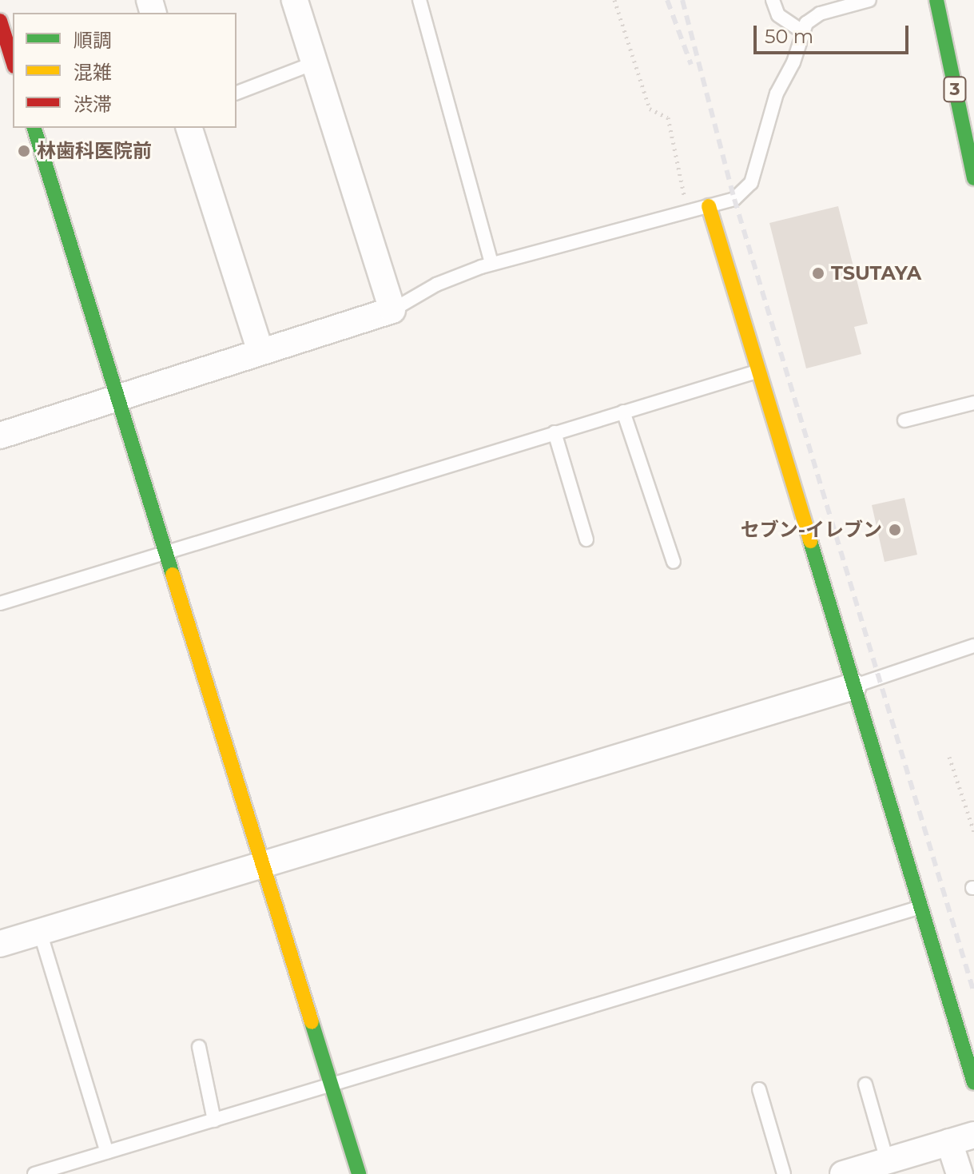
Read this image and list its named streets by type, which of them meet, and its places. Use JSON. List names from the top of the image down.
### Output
{
  "streets": {
    "street": ["3"]
  },
  "places": ["林歯科医院前", "TSUTAYA", "セブン-イレブン"],
  "legend": ["順調", "混雑", "渋滞"],
  "scale_bar": "50 m"
}
